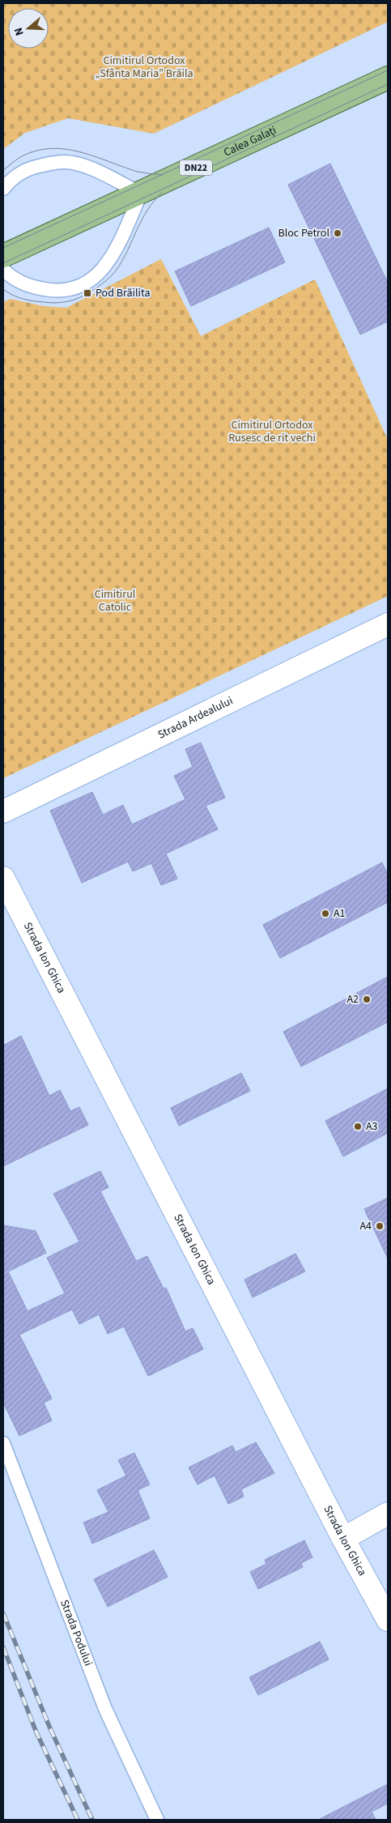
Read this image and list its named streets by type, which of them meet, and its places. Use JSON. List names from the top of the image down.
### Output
{
  "streets": {
    "main road": ["Calea Galați", "DN22"],
    "street": ["Strada Ardealului", "Strada Ion Ghica"],
    "lane": ["Strada Podului"]
  },
  "parks": ["Cimitirul Ortodox „Sfânta Maria” Brăila", "Cimitirul Ortodox Rusesc de rit vechi", "Cimitirul Catolic"],
  "places": {
    "other": [
      "Bloc Petrol",
      "A1",
      "A2",
      "A3",
      "A4"
    ],
    "transit": ["Pod Brăilita"]
  },
  "north": "left"
}
